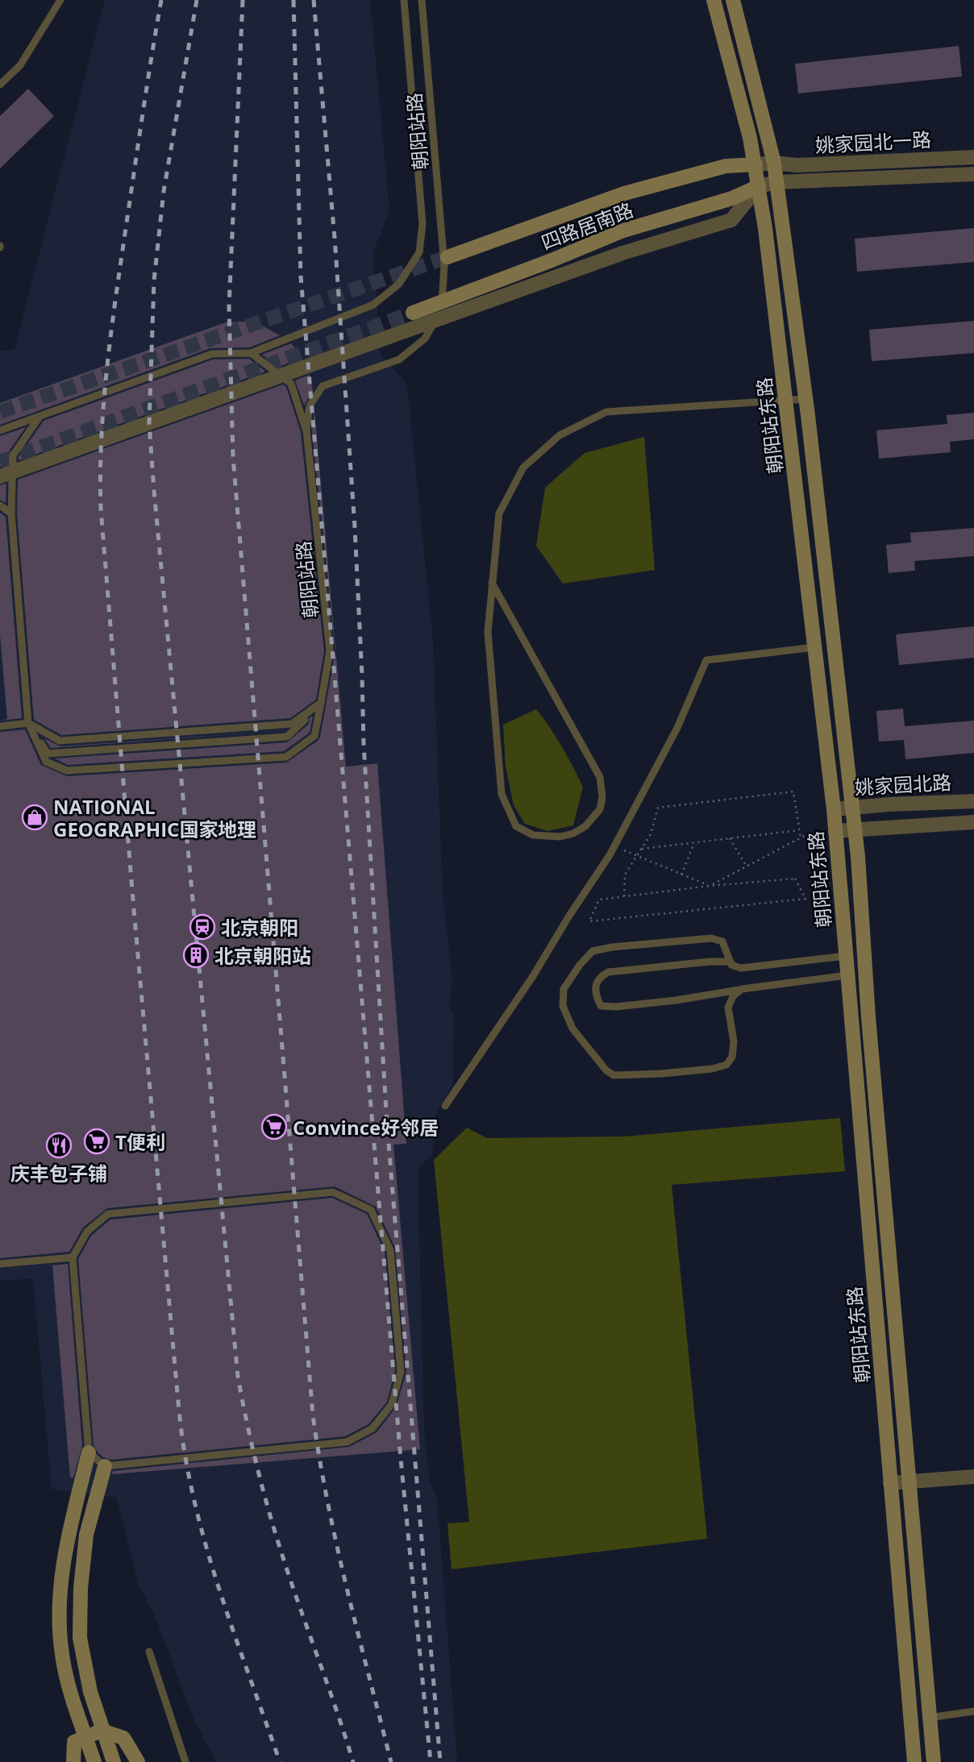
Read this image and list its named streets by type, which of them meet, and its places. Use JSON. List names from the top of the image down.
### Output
{
  "streets": {
    "main road": ["四路居南路", "朝阳站东路"],
    "street": ["姚家园北一路", "姚家园北路"],
    "lane": ["朝阳站路"]
  },
  "crossings": [
    ["姚家园北一路", "四路居南路"],
    ["姚家园北一路", "朝阳站东路"],
    ["四路居南路", "朝阳站东路"],
    ["朝阳站东路", "姚家园北路"]
  ],
  "places": {
    "shop": ["NATIONAL GEOGRAPHIC国家地理"],
    "station": ["北京朝阳"],
    "building": ["北京朝阳站"],
    "supermarket": ["Convince好邻居", "T便利"],
    "restaurant": ["庆丰包子铺"]
  }
}
